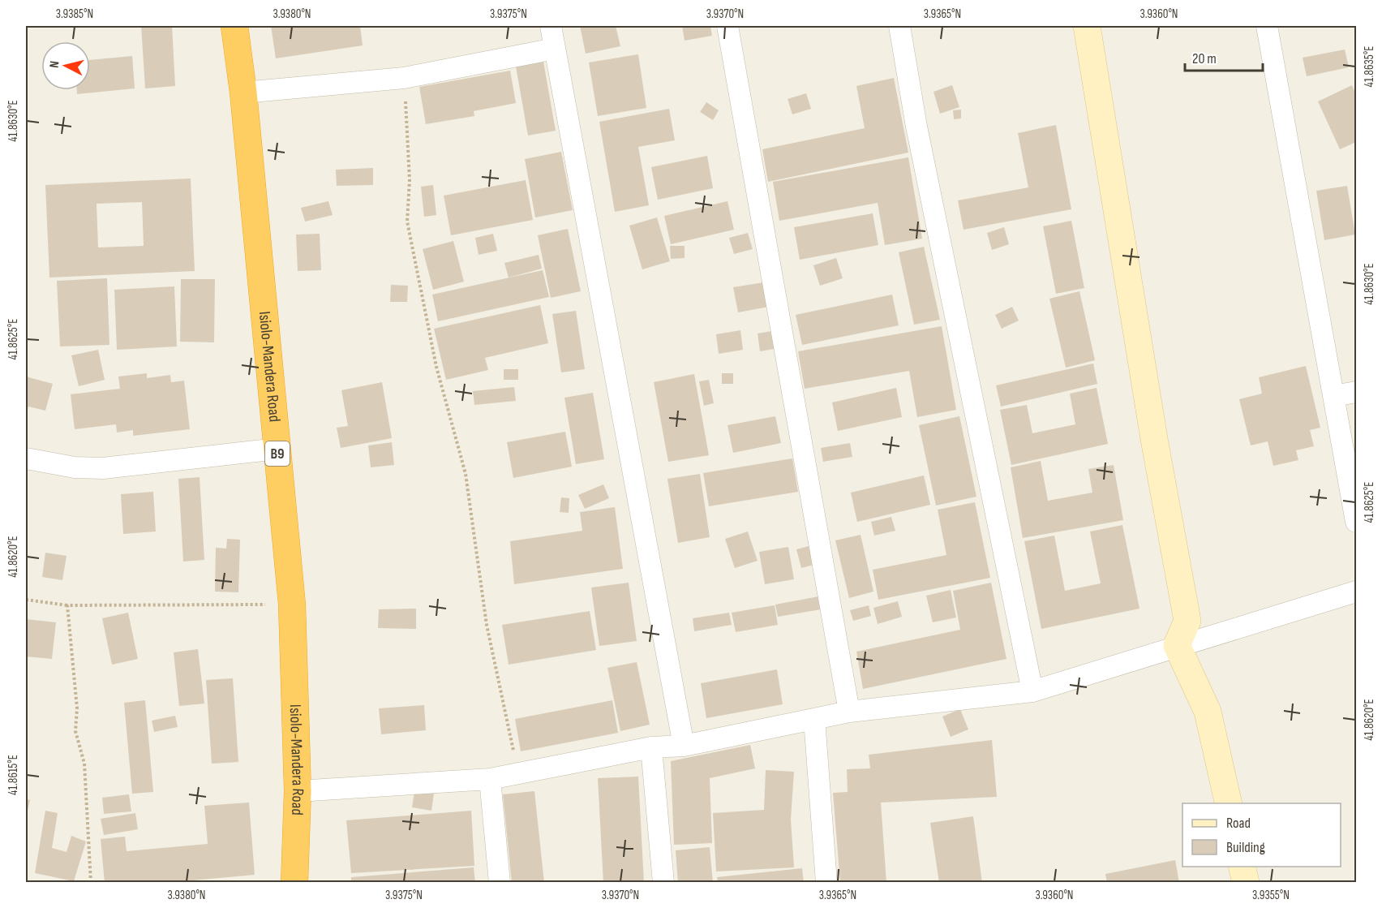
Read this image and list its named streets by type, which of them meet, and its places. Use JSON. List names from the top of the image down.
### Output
{
  "streets": {
    "highway": ["Isiolo-Mandera Road", "B9"]
  },
  "legend": ["Road", "Building"],
  "scale_bar": "20 m",
  "north": "left",
  "coordinates": [
    "3.9385°N",
    "3.9380°N",
    "3.9375°N",
    "3.9370°N",
    "3.9365°N",
    "3.9360°N",
    "41.8635°E",
    "41.8630°E",
    "41.8625°E",
    "41.8620°E",
    "41.8615°E",
    "3.9355°N"
  ]
}
